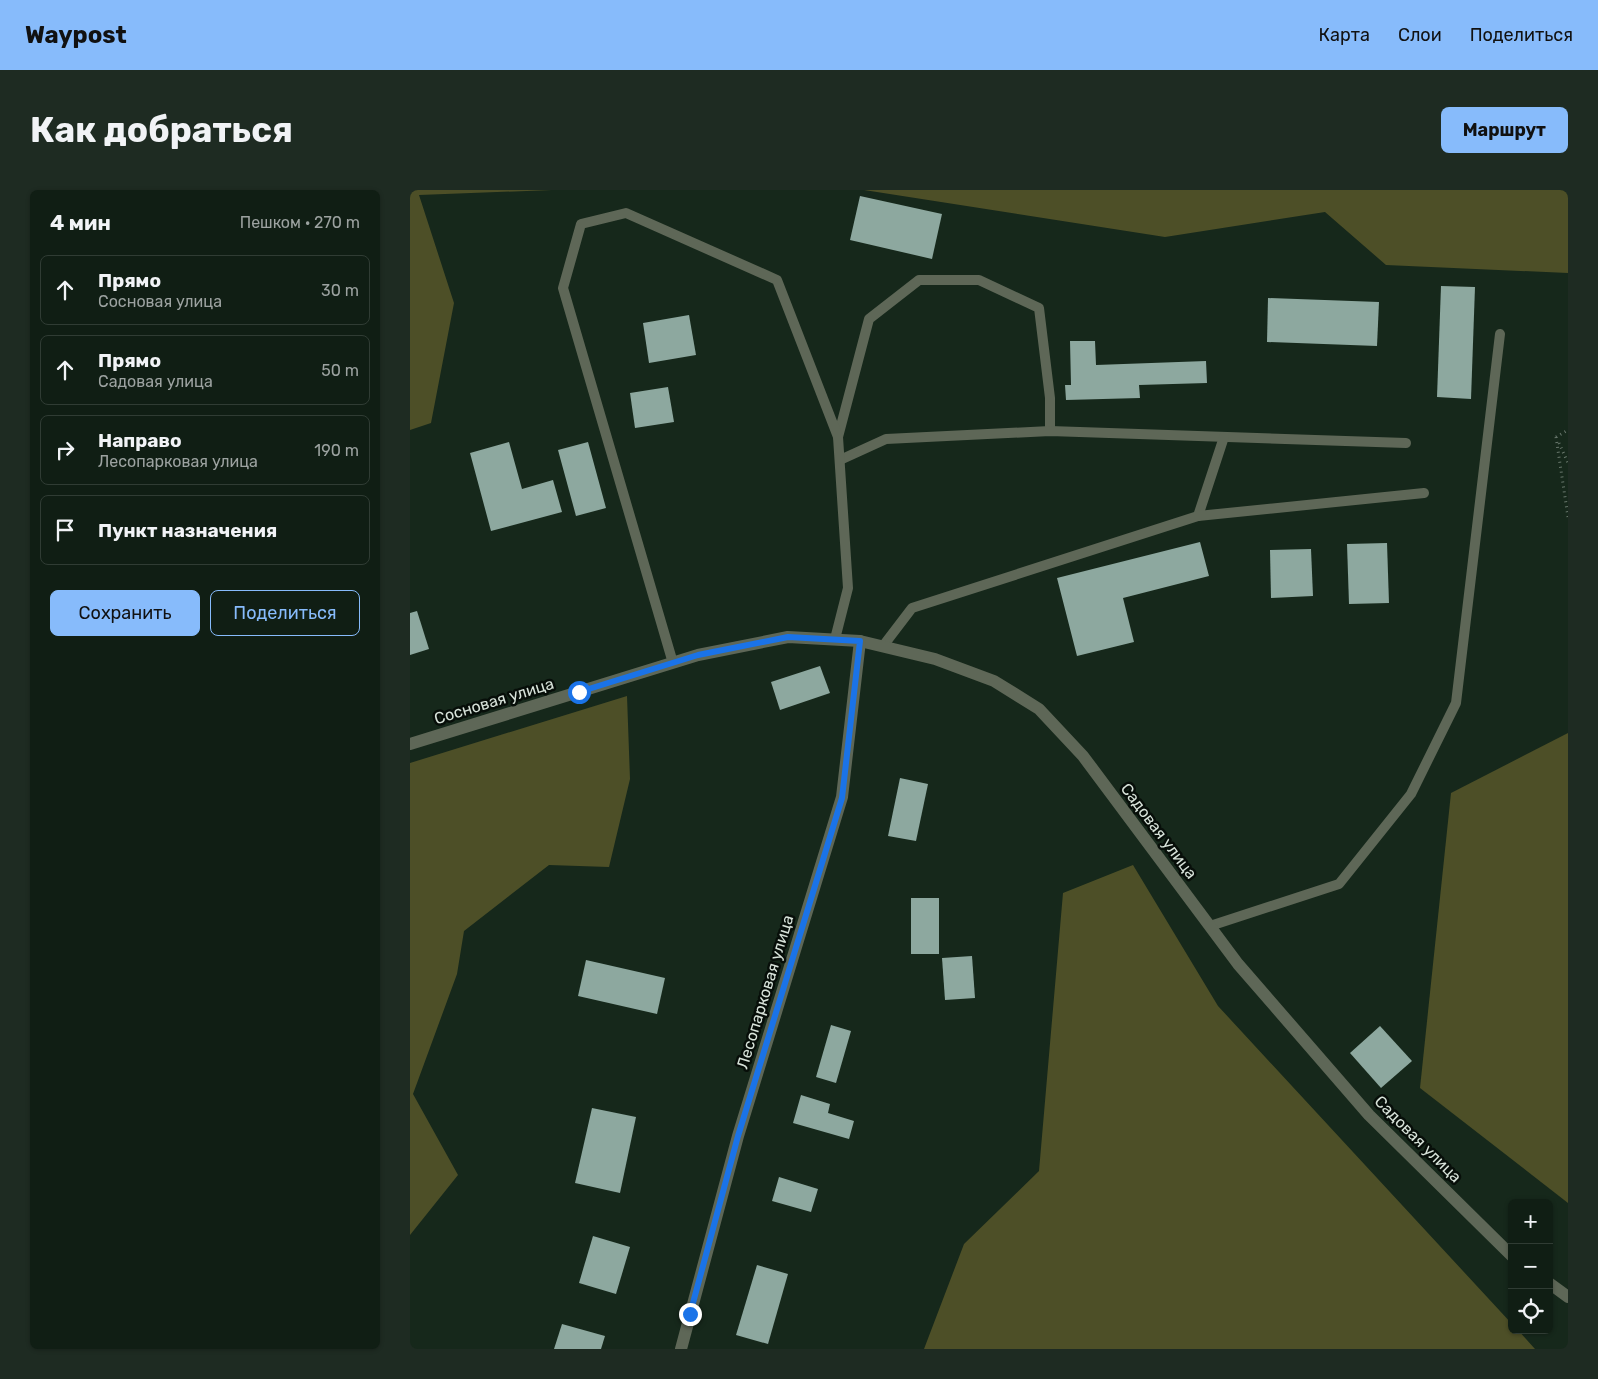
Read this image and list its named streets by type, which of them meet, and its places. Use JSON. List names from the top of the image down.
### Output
{
  "streets": {
    "street": ["Сосновая улица", "Садовая улица", "Лесопарковая улица"]
  },
  "crossings": [
    ["Сосновая улица", "Садовая улица"],
    ["Садовая улица", "Лесопарковая улица"]
  ],
  "page": {
    "header": "Waypost",
    "nav": ["Карта", "Слои", "Поделиться"],
    "buttons": [
      "Маршрут",
      ["Сохранить", "Поделиться"]
    ],
    "title": "Как добраться",
    "heading": ["4 мин", "Пешком · 270 m"],
    "list": [
      ["Прямо", "Сосновая улица", "30 m"],
      ["Прямо", "Садовая улица", "50 m"],
      ["Направо", "Лесопарковая улица", "190 m"],
      "Пункт назначения"
    ],
    "map_buttons": ["+", "−"]
  }
}
